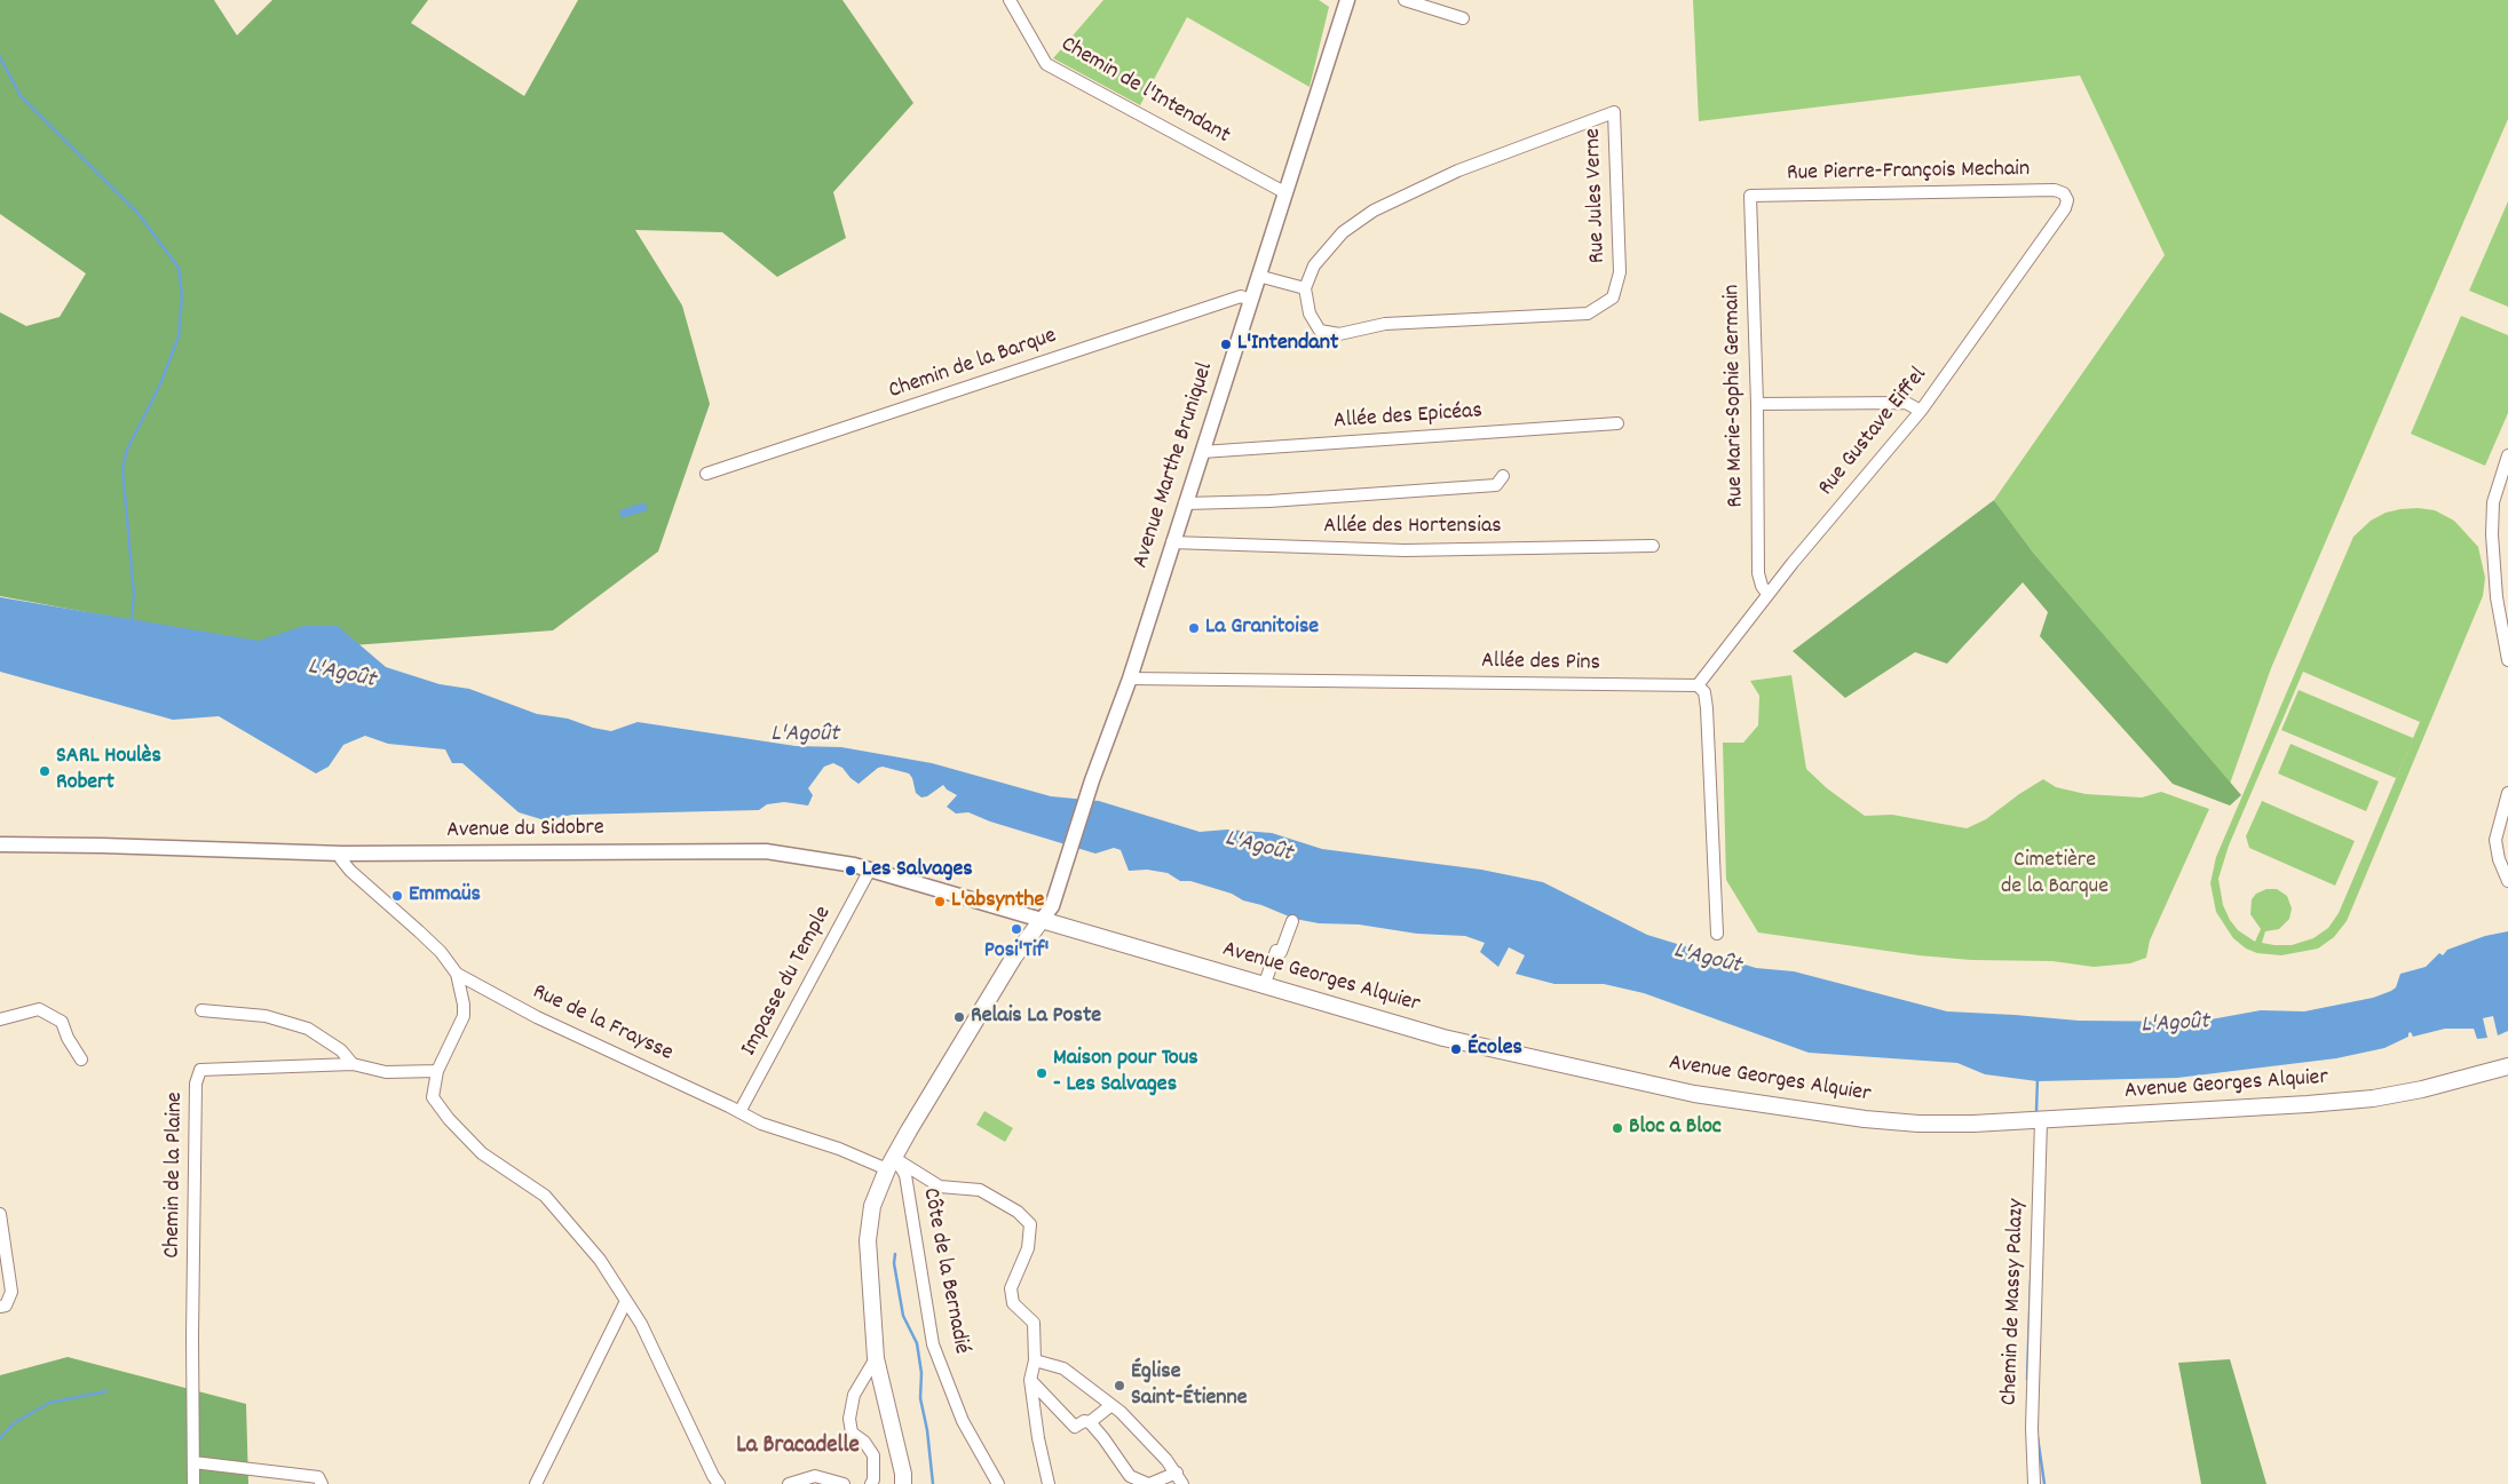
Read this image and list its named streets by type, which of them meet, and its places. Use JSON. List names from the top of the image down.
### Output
{
  "streets": {
    "main road": ["Avenue Georges Alquier"],
    "street": [
      "Chemin de l'Intendant",
      "Rue Pierre-François Mechain",
      "Rue Jules Verne",
      "Chemin de la Barque",
      "Rue Marie-Sophie Germain",
      "Allée des Epicéas",
      "Rue Gustave Eiffel",
      "Avenue Marthe Bruniquel",
      "Allée des Hortensias",
      "Allée des Pins",
      "Avenue du Sidobre",
      "Impasse du Temple",
      "Rue de la Fraysse",
      "Chemin de la Plaine",
      "Côte de la Bernadié",
      "Chemin de Massy Palazy"
    ]
  },
  "crossings": [
    ["Chemin de l'Intendant", "Avenue Marthe Bruniquel"],
    ["Rue Pierre-François Mechain", "Rue Marie-Sophie Germain"],
    ["Rue Pierre-François Mechain", "Rue Gustave Eiffel"],
    ["Chemin de la Barque", "Avenue Marthe Bruniquel"],
    ["Rue Marie-Sophie Germain", "Rue Gustave Eiffel"],
    ["Allée des Epicéas", "Avenue Marthe Bruniquel"],
    ["Rue Gustave Eiffel", "Allée des Pins"],
    ["Avenue Marthe Bruniquel", "Allée des Hortensias"],
    ["Avenue Marthe Bruniquel", "Allée des Pins"],
    ["Avenue Marthe Bruniquel", "Avenue du Sidobre"],
    ["Avenue Marthe Bruniquel", "Avenue Georges Alquier"],
    ["Avenue du Sidobre", "Avenue Georges Alquier"],
    ["Avenue du Sidobre", "Impasse du Temple"],
    ["Avenue du Sidobre", "Rue de la Fraysse"],
    ["Avenue Georges Alquier", "Chemin de Massy Palazy"],
    ["Impasse du Temple", "Rue de la Fraysse"],
    ["Rue de la Fraysse", "Côte de la Bernadié"]
  ],
  "districts": ["La Bracadelle"],
  "water": ["L'Agoût"],
  "parks": ["Cimetière de la Barque"],
  "places": [
    "L'Intendant",
    "La Granitoise",
    "SARL Houlès Robert",
    "Les Salvages",
    "Emmaüs",
    "L'absynthe",
    "Posi'Tif'",
    "Relais La Poste",
    "Écoles",
    "Maison pour Tous - Les Salvages",
    "Bloc a Bloc",
    "Église Saint-Étienne"
  ]
}
